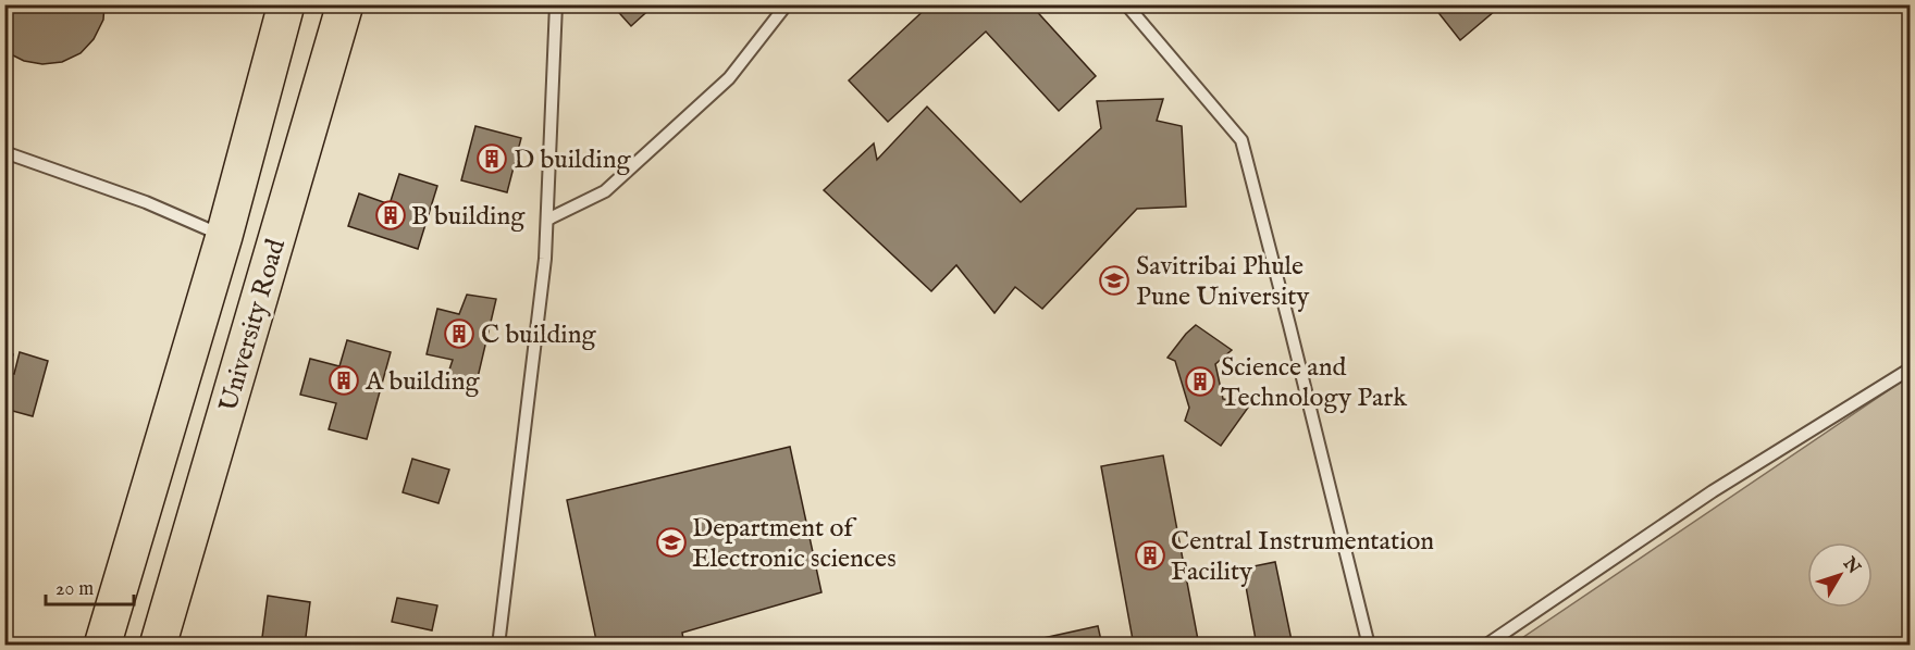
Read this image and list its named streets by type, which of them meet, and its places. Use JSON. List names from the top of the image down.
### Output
{
  "streets": {
    "main road": ["University Road"]
  },
  "places": {
    "building": [
      "D building",
      "B building",
      "C building",
      "A building",
      "Science and Technology Park",
      "Central Instrumentation Facility"
    ],
    "school or university": ["Savitribai Phule Pune University", "Department of Electronic sciences"]
  },
  "scale_bar": "20 m",
  "north": "top right"
}
